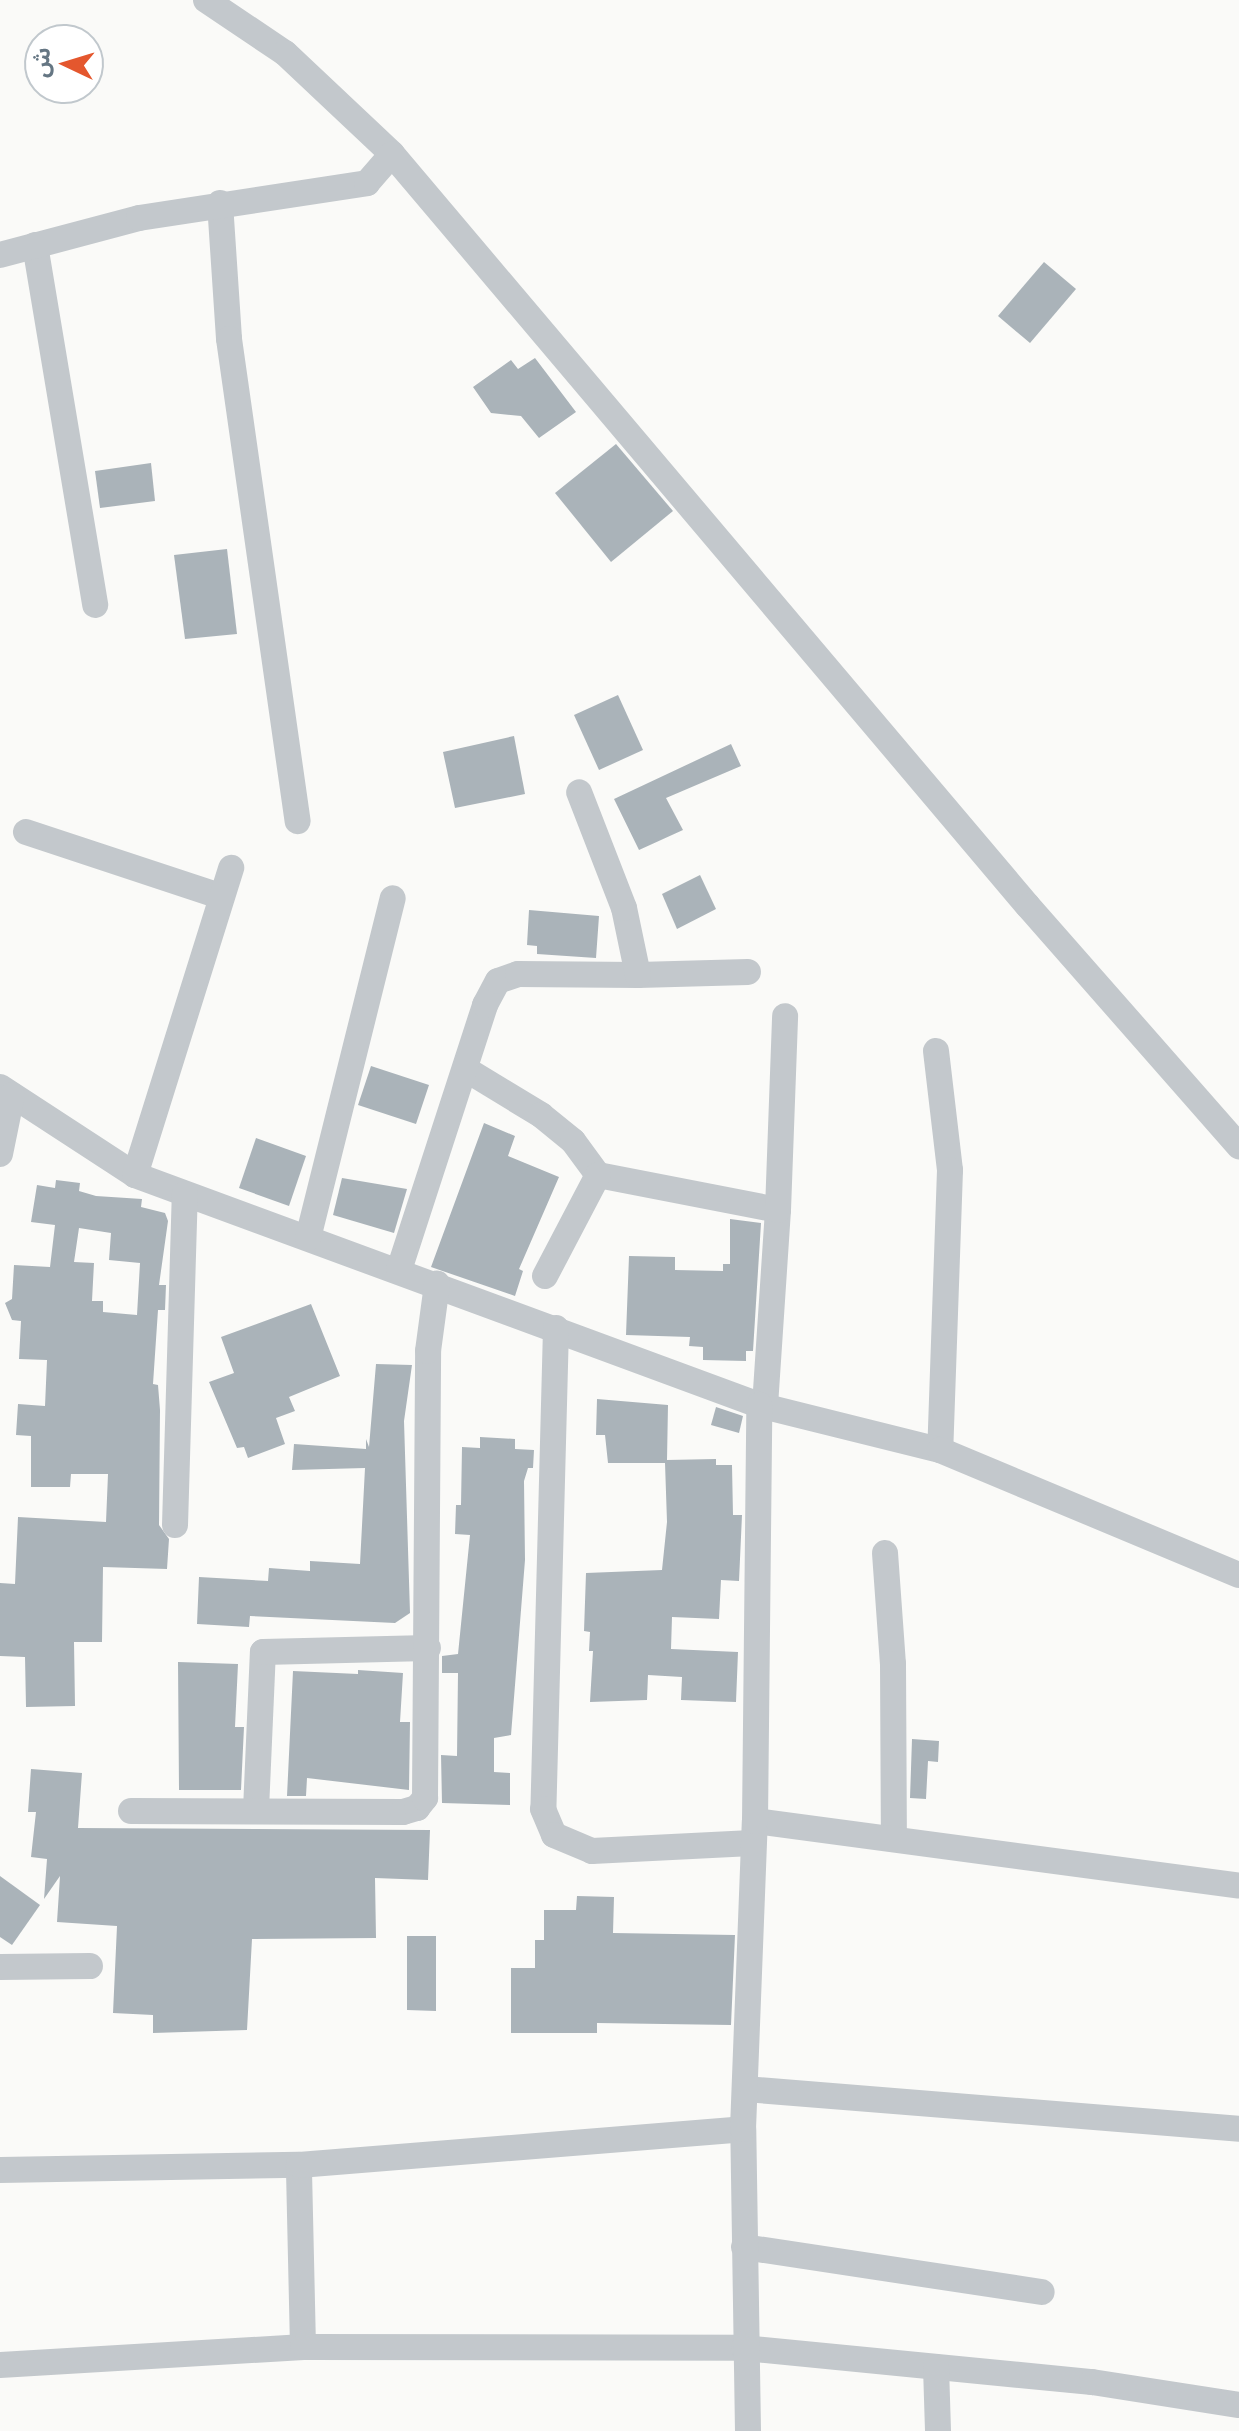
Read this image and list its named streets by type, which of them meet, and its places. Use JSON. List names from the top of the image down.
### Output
{
  "north": "left"
}
